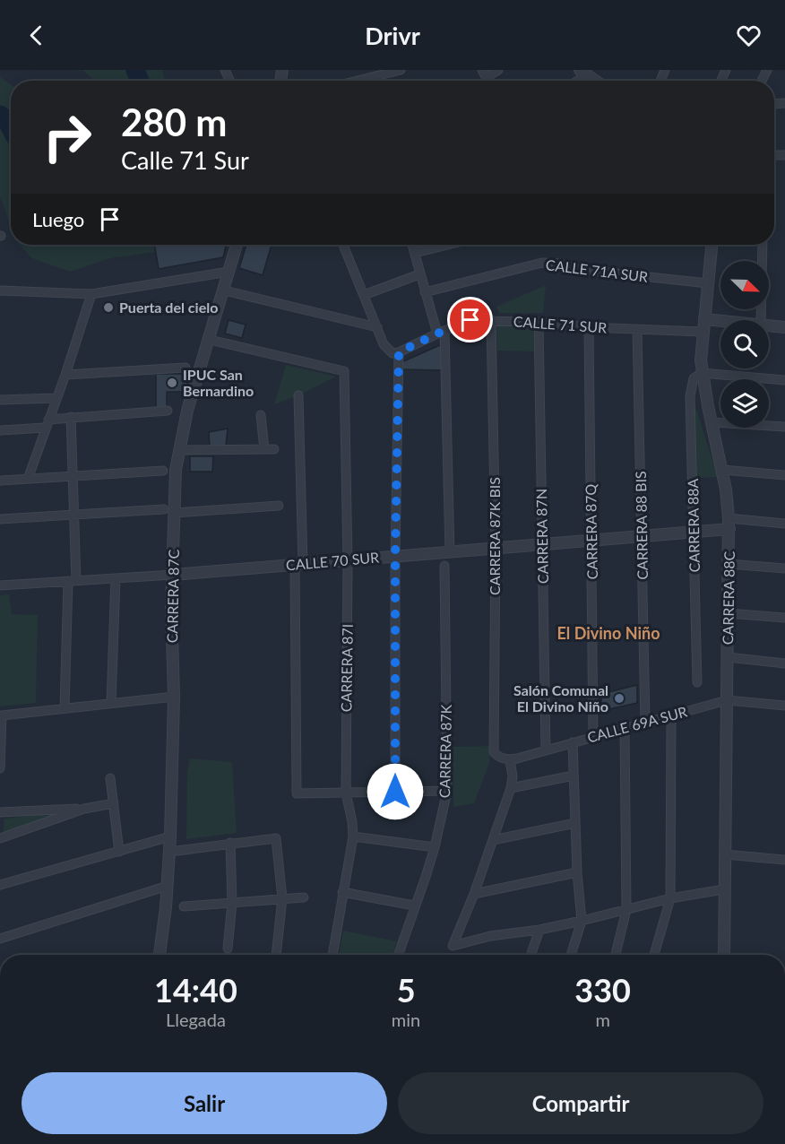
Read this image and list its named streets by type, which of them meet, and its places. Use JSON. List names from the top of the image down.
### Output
{
  "streets": {
    "street": [
      "CALLE 71A SUR",
      "CALLE 71 SUR",
      "CARRERA 88 BIS",
      "CARRERA 88A",
      "CARRERA 87Q",
      "CARRERA 87K BIS",
      "CARRERA 87N",
      "CALLE 70 SUR",
      "CARRERA 87C",
      "CARRERA 88C",
      "CARRERA 87I",
      "CALLE 69A SUR",
      "CARRERA 87K"
    ]
  },
  "crossings": [
    ["CALLE 71A SUR", "CARRERA 88C"],
    ["CALLE 71 SUR", "CARRERA 88 BIS"],
    ["CALLE 71 SUR", "CARRERA 87Q"],
    ["CALLE 71 SUR", "CARRERA 87K BIS"],
    ["CALLE 71 SUR", "CARRERA 87N"],
    ["CALLE 71 SUR", "CARRERA 88C"],
    ["CARRERA 88 BIS", "CALLE 70 SUR"],
    ["CARRERA 88 BIS", "CALLE 69A SUR"],
    ["CARRERA 88A", "CALLE 70 SUR"],
    ["CARRERA 88A", "CARRERA 88C"],
    ["CARRERA 87Q", "CALLE 70 SUR"],
    ["CARRERA 87Q", "CALLE 69A SUR"],
    ["CARRERA 87K BIS", "CALLE 70 SUR"],
    ["CARRERA 87K BIS", "CALLE 69A SUR"],
    ["CARRERA 87N", "CALLE 70 SUR"],
    ["CARRERA 87N", "CALLE 69A SUR"],
    ["CALLE 70 SUR", "CARRERA 87C"],
    ["CALLE 70 SUR", "CARRERA 88C"],
    ["CALLE 70 SUR", "CARRERA 87I"],
    ["CARRERA 87C", "CARRERA 87I"],
    ["CARRERA 88C", "CALLE 69A SUR"]
  ],
  "districts": ["El Divino Niño"],
  "places": ["Puerta del cielo", "IPUC San Bernardino", "Salón Comunal El Divino Niño"],
  "north": "bottom right",
  "page": {
    "header": "Drivr",
    "turn": ["280 m", "Calle 71 Sur"],
    "then": "Luego",
    "eta": [
      "14:40",
      "Llegada",
      "5",
      "min",
      "330",
      "m"
    ],
    "buttons": ["Salir", "Compartir"]
  }
}
